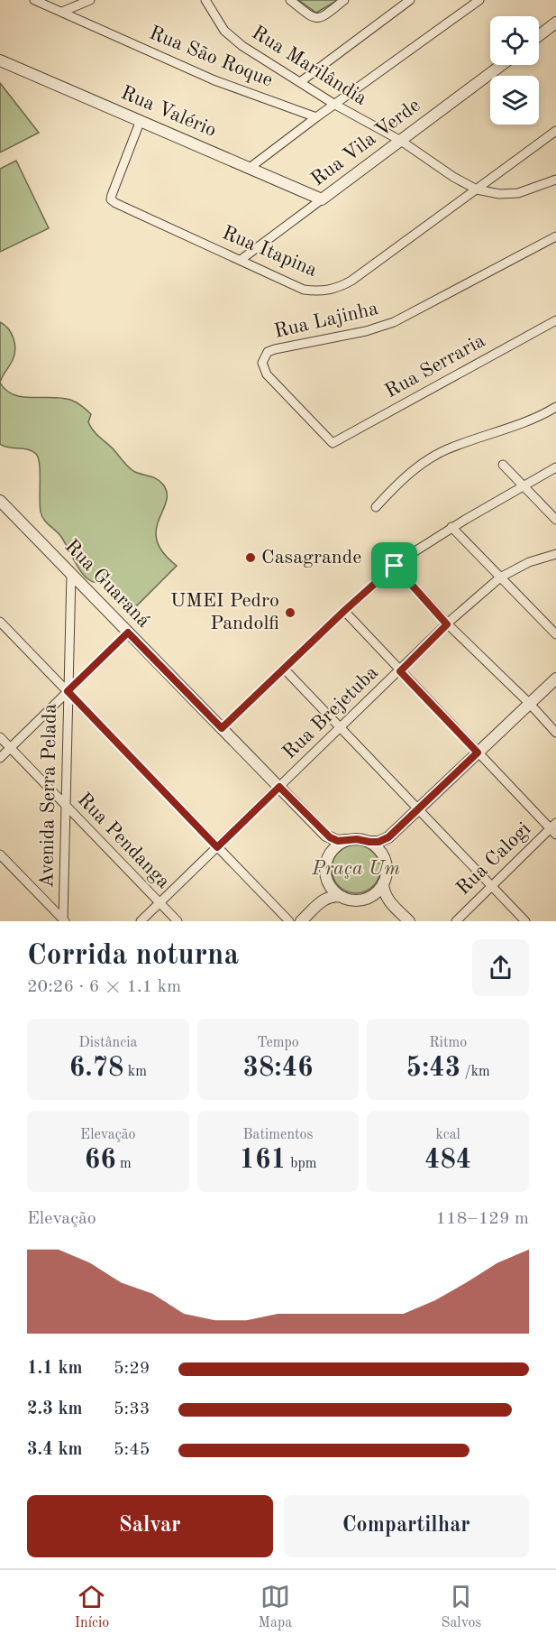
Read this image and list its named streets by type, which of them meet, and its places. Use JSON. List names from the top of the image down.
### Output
{
  "streets": {
    "street": [
      "Rua São Roque",
      "Rua Marilândia",
      "Rua Valério",
      "Rua Vila Verde",
      "Rua Itapina",
      "Rua Lajinha",
      "Rua Serraria",
      "Rua Guaraná",
      "Rua Brejetuba",
      "Avenida Serra Pelada",
      "Rua Pendanga",
      "Rua Calogi"
    ]
  },
  "crossings": [
    ["Rua Marilândia", "Rua Vila Verde"],
    ["Rua Marilândia", "Rua Itapina"],
    ["Rua Valério", "Rua Vila Verde"],
    ["Rua Valério", "Rua Itapina"],
    ["Rua Vila Verde", "Rua Itapina"],
    ["Rua Lajinha", "Rua Serraria"],
    ["Rua Guaraná", "Rua Brejetuba"],
    ["Rua Guaraná", "Avenida Serra Pelada"],
    ["Rua Brejetuba", "Rua Pendanga"],
    ["Avenida Serra Pelada", "Rua Pendanga"]
  ],
  "parks": ["Praça Um"],
  "places": ["Casagrande", "UMEI Pedro Pandolfi"],
  "page": {
    "heading": ["Corrida noturna", "20:26 · 6 × 1.1 km"],
    "stats": [
      ["Distância", "6.78 km"],
      ["Tempo", "38:46"],
      ["Ritmo", "5:43 /km"],
      ["Elevação", "66 m"],
      ["Batimentos", "161 bpm"],
      ["kcal", "484"]
    ],
    "chart": ["Elevação", "118–129 m"],
    "list": [
      {
        "name": "1.1 km",
        "note": "5:29"
      },
      {
        "name": "2.3 km",
        "note": "5:33"
      },
      {
        "name": "3.4 km",
        "note": "5:45"
      }
    ],
    "buttons": ["Salvar", "Compartilhar"],
    "tabs": ["Início", "Mapa", "Salvos"]
  }
}
